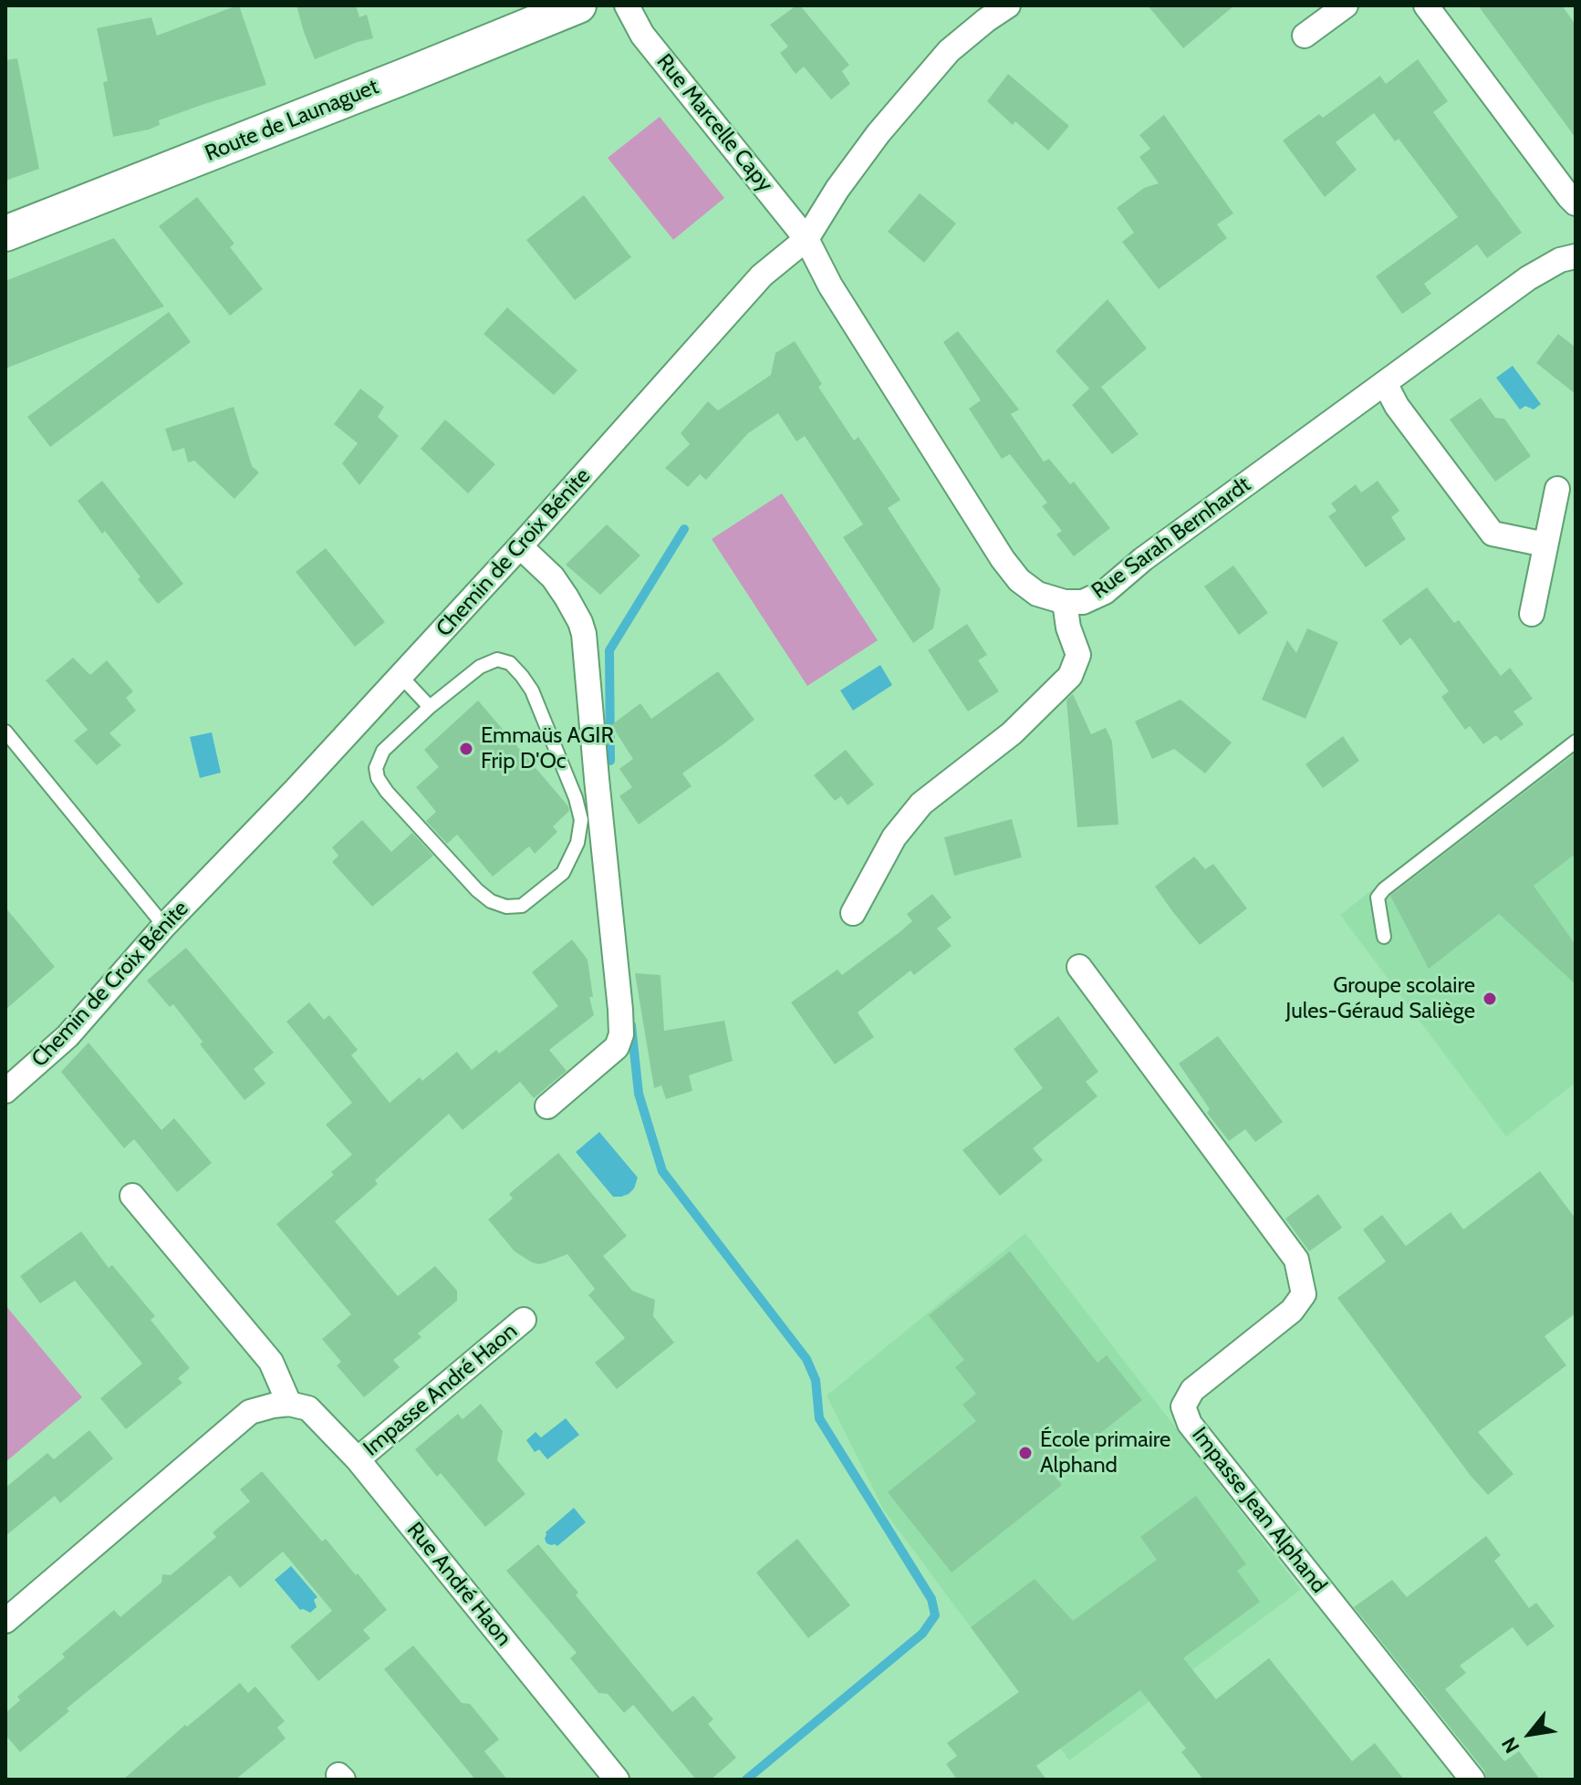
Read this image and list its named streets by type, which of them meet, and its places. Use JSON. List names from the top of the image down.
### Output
{
  "streets": {
    "main road": ["Route de Launaguet"],
    "street": [
      "Rue Marcelle Capy",
      "Rue Sarah Bernhardt",
      "Chemin de Croix Bénite",
      "Impasse André Haon",
      "Impasse Jean Alphand",
      "Rue André Haon"
    ]
  },
  "crossings": [
    ["Rue Marcelle Capy", "Rue Sarah Bernhardt"],
    ["Rue Marcelle Capy", "Chemin de Croix Bénite"],
    ["Rue Sarah Bernhardt", "Chemin de Croix Bénite"],
    ["Impasse André Haon", "Rue André Haon"]
  ],
  "places": ["Emmaüs AGIR Frip D'Oc", "Groupe scolaire Jules-Géraud Saliège", "École primaire Alphand"],
  "north": "bottom left"
}
